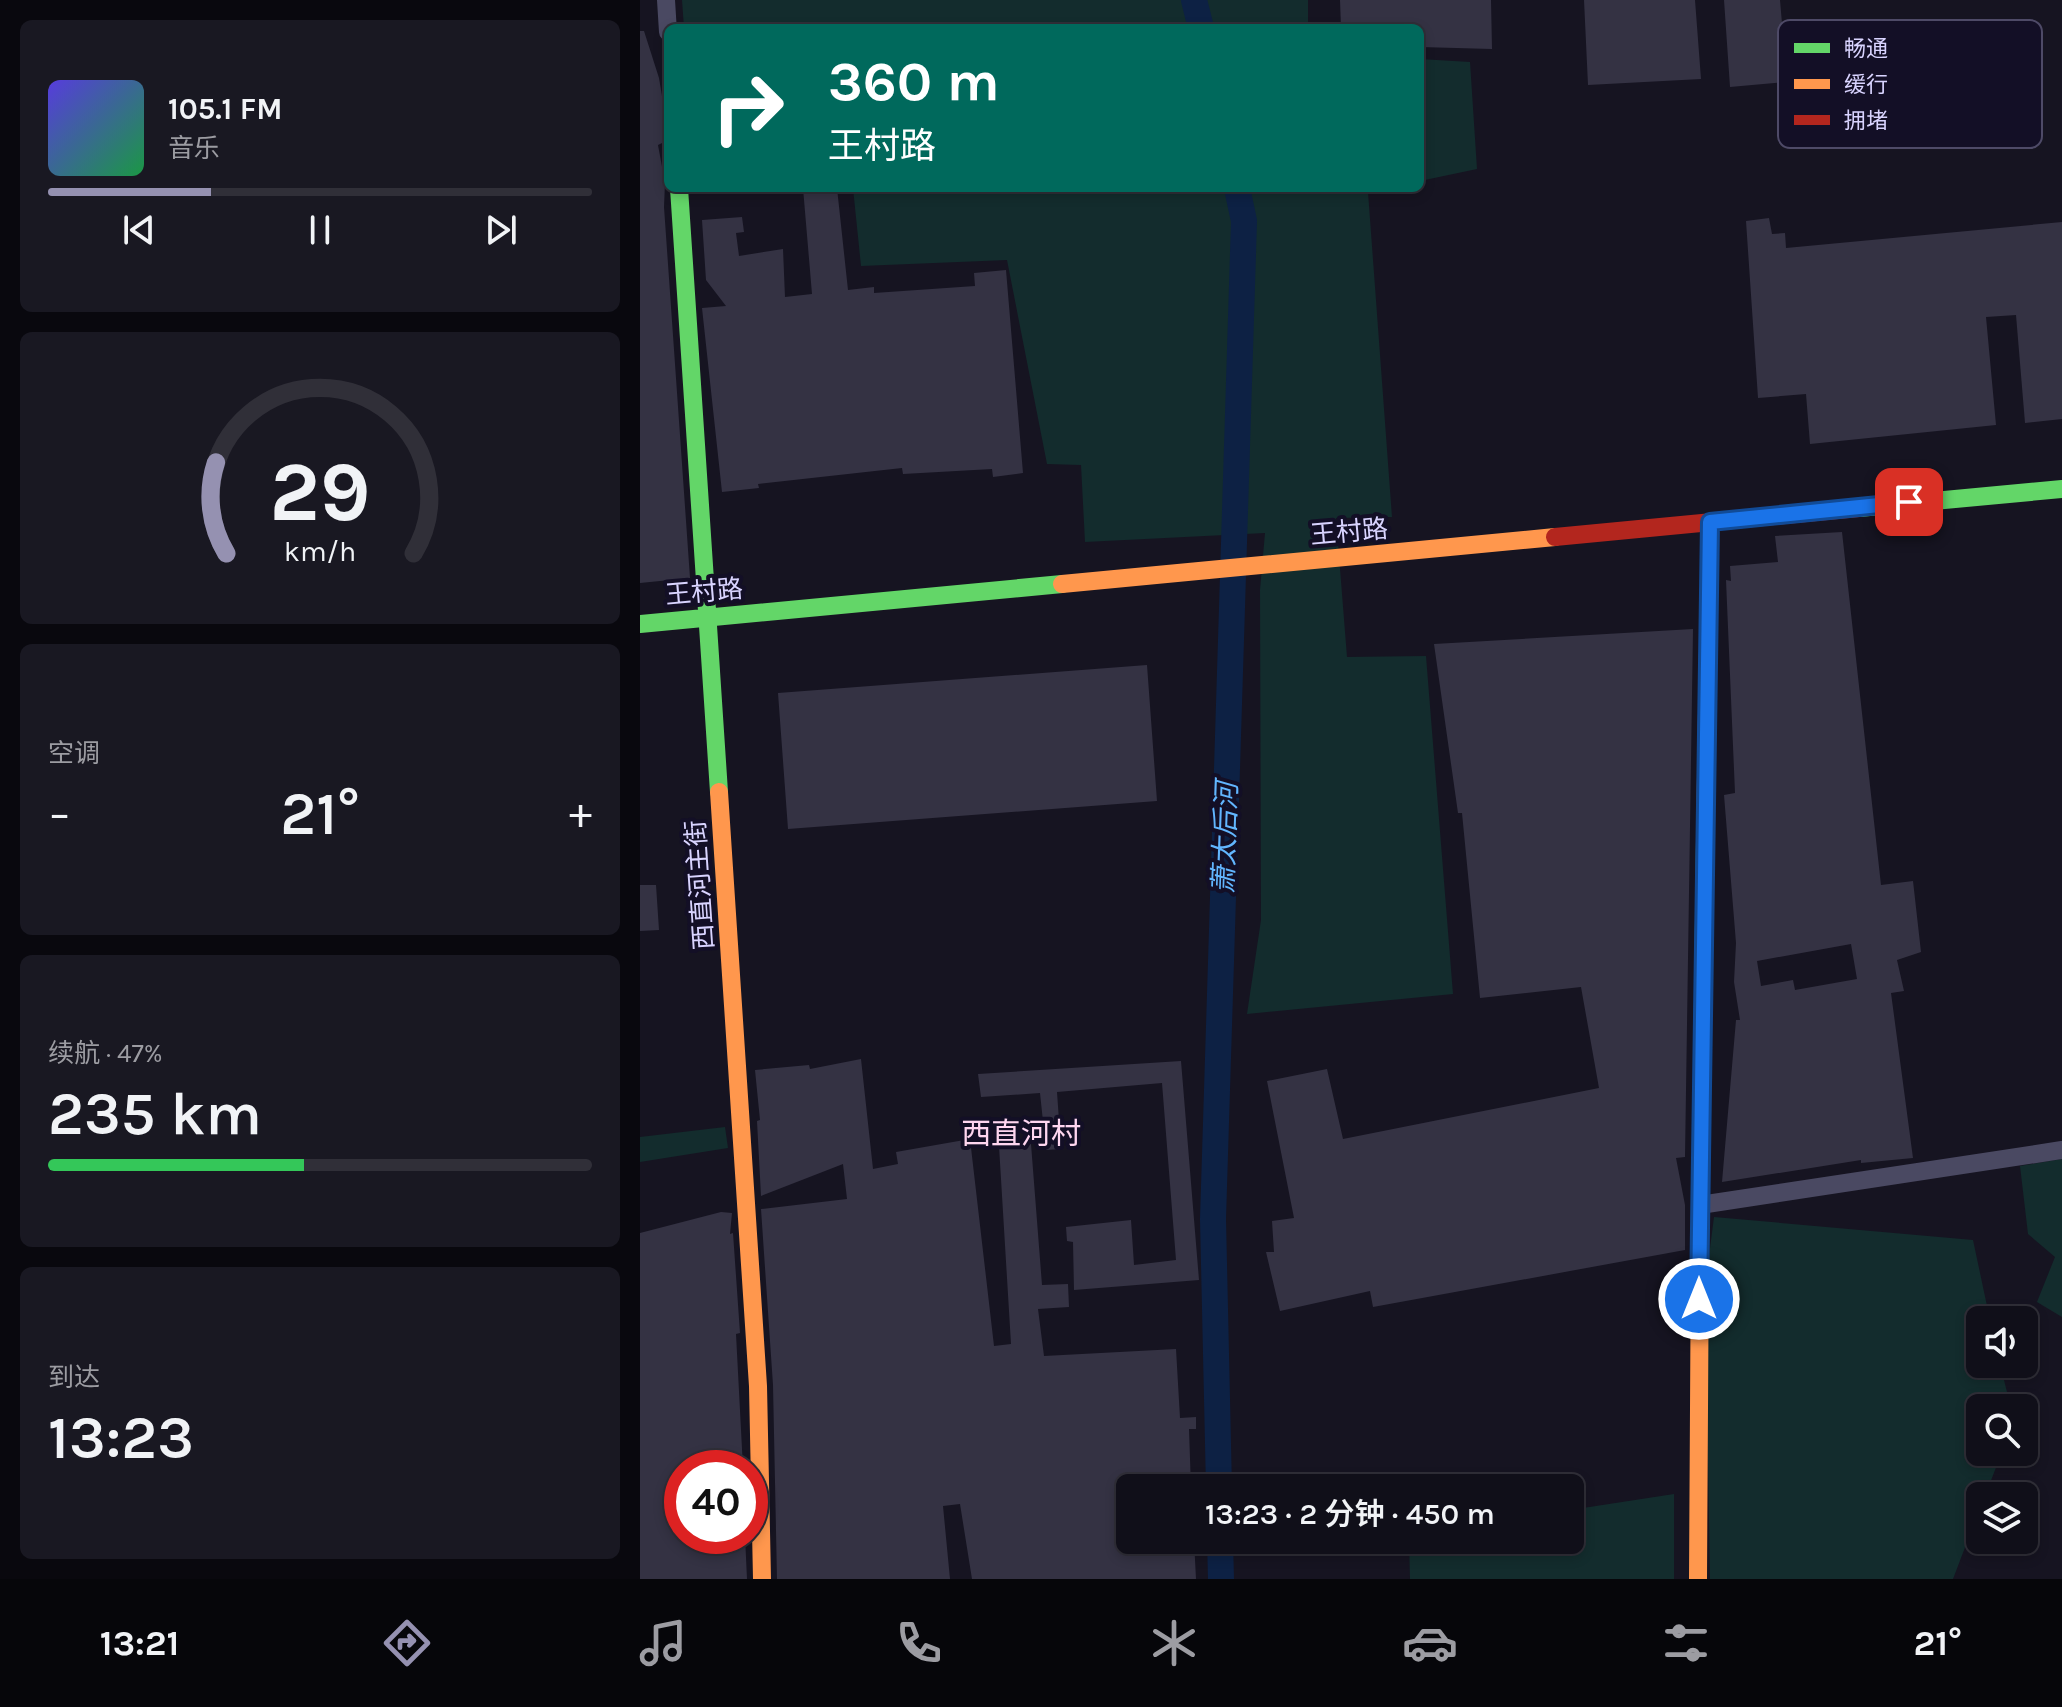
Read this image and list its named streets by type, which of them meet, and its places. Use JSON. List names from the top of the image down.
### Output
{
  "streets": {
    "street": ["王村路", "西直河主街"]
  },
  "crossings": [
    ["王村路", "西直河主街"]
  ],
  "districts": ["西直河村"],
  "water": ["萧太后河"],
  "legend": ["畅通", "缓行", "拥堵"],
  "page": {
    "turn": ["360 m", "王村路"],
    "song": ["105.1 FM", "音乐"],
    "tile": [
      "空调",
      ["续航 · 47%", "235 km"],
      ["到达", "13:23"]
    ],
    "heat": ["−", "21°", "+"],
    "limit": "40",
    "trip": "13:23 · 2 分钟 · 450 m",
    "tabs": ["13:21", "21°"],
    "gauge": ["29", "km/h"]
  }
}
